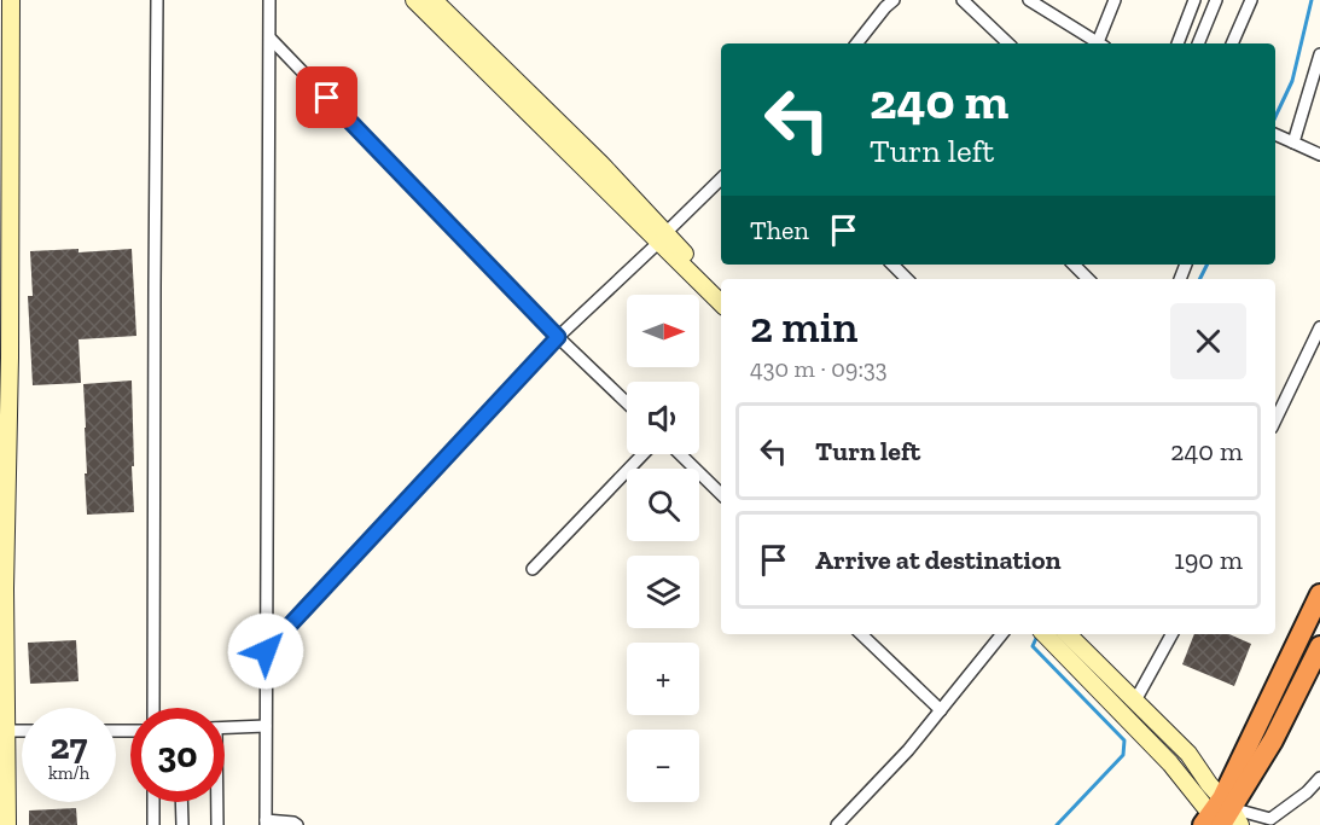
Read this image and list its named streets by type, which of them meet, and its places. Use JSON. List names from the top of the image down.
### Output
{
  "north": "right",
  "page": {
    "turn": ["240 m", "Turn left"],
    "then": "Then",
    "heading": ["2 min", "430 m · 09:33"],
    "map_buttons": ["+", "−"],
    "list": [
      {
        "name": "Turn left",
        "value": "240 m"
      },
      {
        "name": "Arrive at destination",
        "value": "190 m"
      }
    ],
    "speed": "27 km/h",
    "limit": "30"
  }
}
